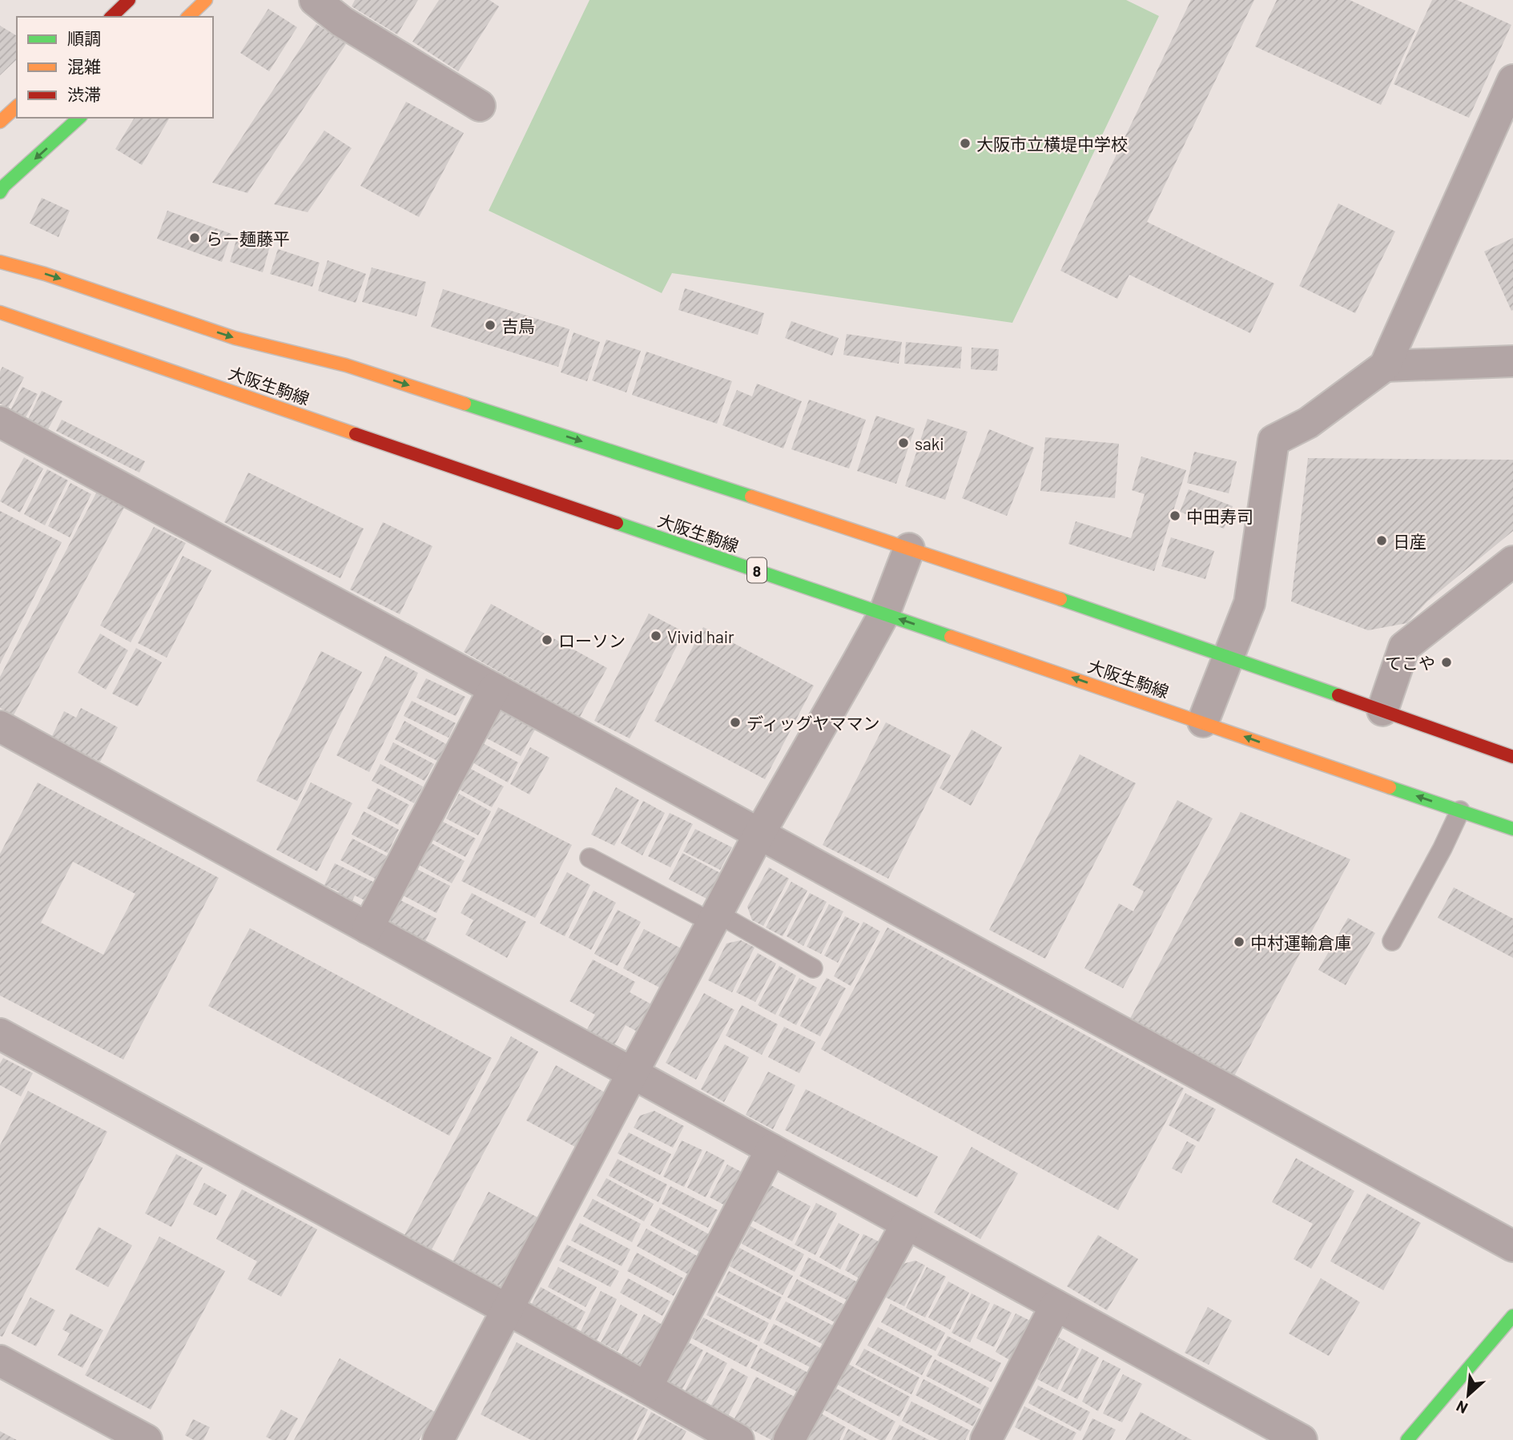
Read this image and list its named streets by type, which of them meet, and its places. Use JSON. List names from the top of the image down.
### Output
{
  "streets": {
    "main road": ["大阪生駒線", "8"]
  },
  "places": [
    "大阪市立横堤中学校",
    "らー麺藤平",
    "吉鳥",
    "saki",
    "中田寿司",
    "日産",
    "Vivid hair",
    "ローソン",
    "てこや",
    "ディッグヤママン",
    "中村運輸倉庫"
  ],
  "legend": ["順調", "混雑", "渋滞"],
  "north": "bottom left"
}
